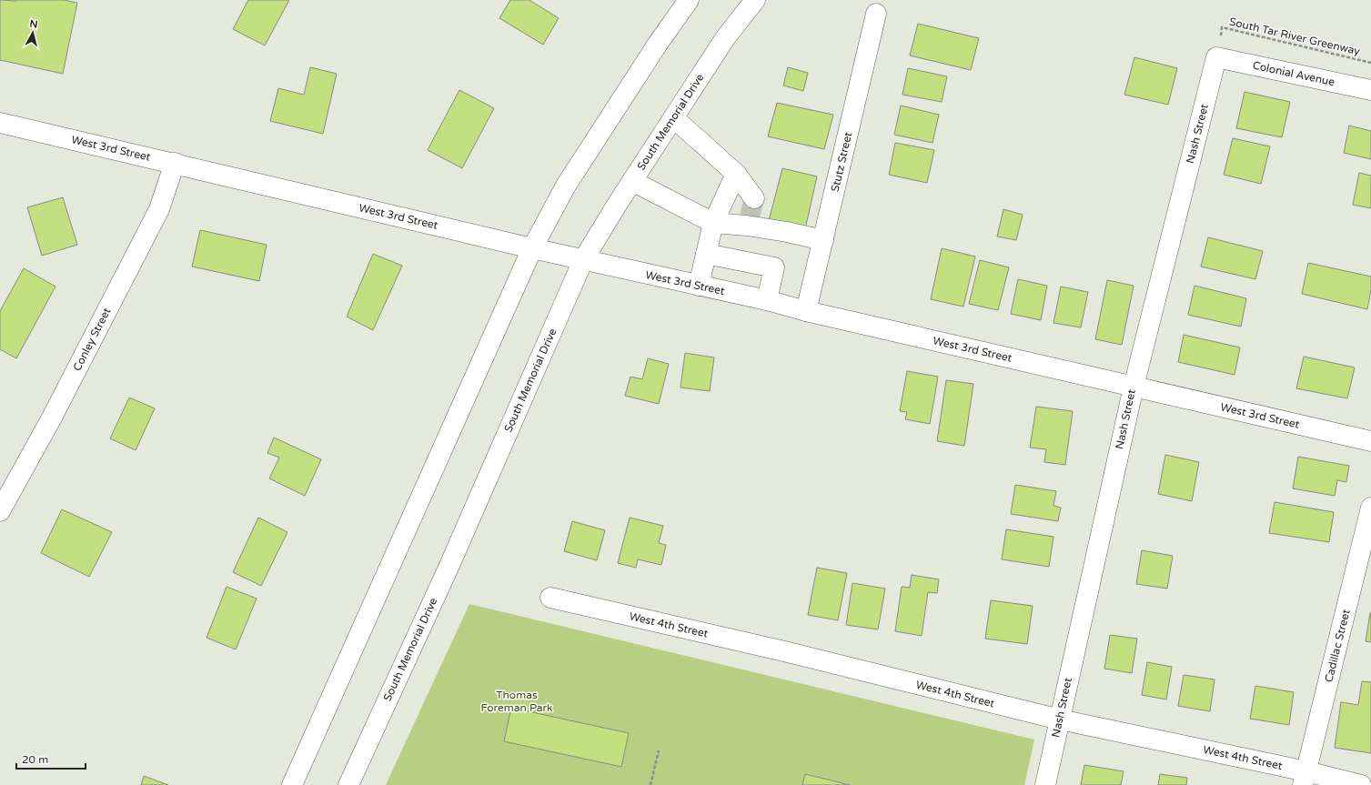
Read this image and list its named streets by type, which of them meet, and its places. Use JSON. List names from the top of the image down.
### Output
{
  "streets": {
    "street": [
      "Colonial Avenue",
      "South Memorial Drive",
      "Nash Street",
      "West 3rd Street",
      "Stutz Street",
      "Conley Street",
      "West 4th Street",
      "Cadillac Street"
    ],
    "path": ["South Tar River Greenway"]
  },
  "crossings": [
    ["South Tar River Greenway", "Colonial Avenue"],
    ["South Tar River Greenway", "Nash Street"],
    ["Colonial Avenue", "Nash Street"],
    ["South Memorial Drive", "West 3rd Street"],
    ["Nash Street", "West 3rd Street"],
    ["Nash Street", "West 4th Street"],
    ["West 3rd Street", "Stutz Street"],
    ["West 3rd Street", "Conley Street"],
    ["West 4th Street", "Cadillac Street"]
  ],
  "parks": ["Thomas Foreman Park"],
  "scale_bar": "20 m",
  "north": "top"
}
